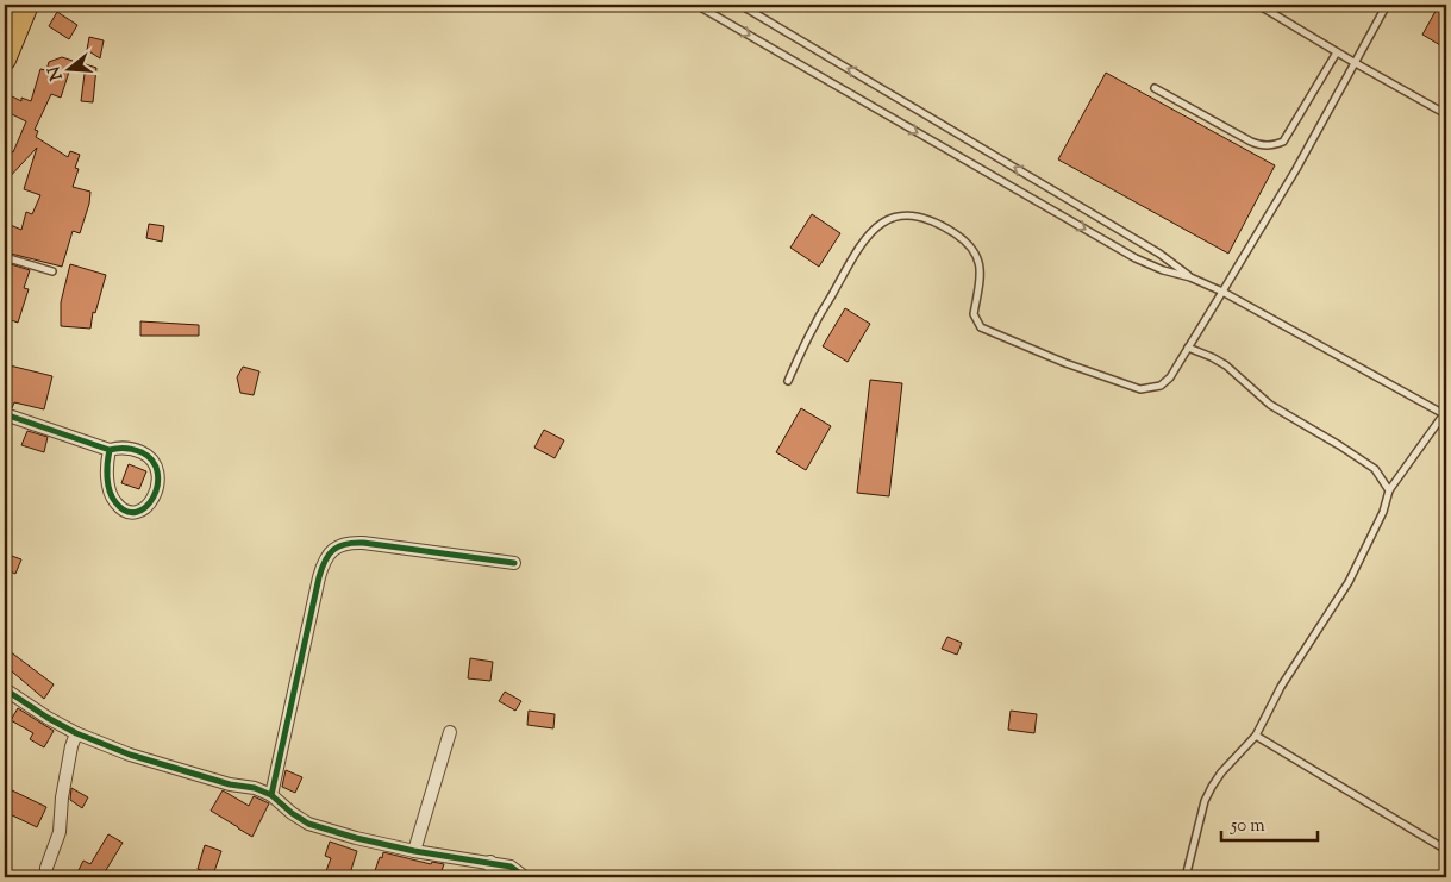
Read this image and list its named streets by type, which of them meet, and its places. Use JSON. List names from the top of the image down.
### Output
{
  "scale_bar": "50 m",
  "north": "left"
}
